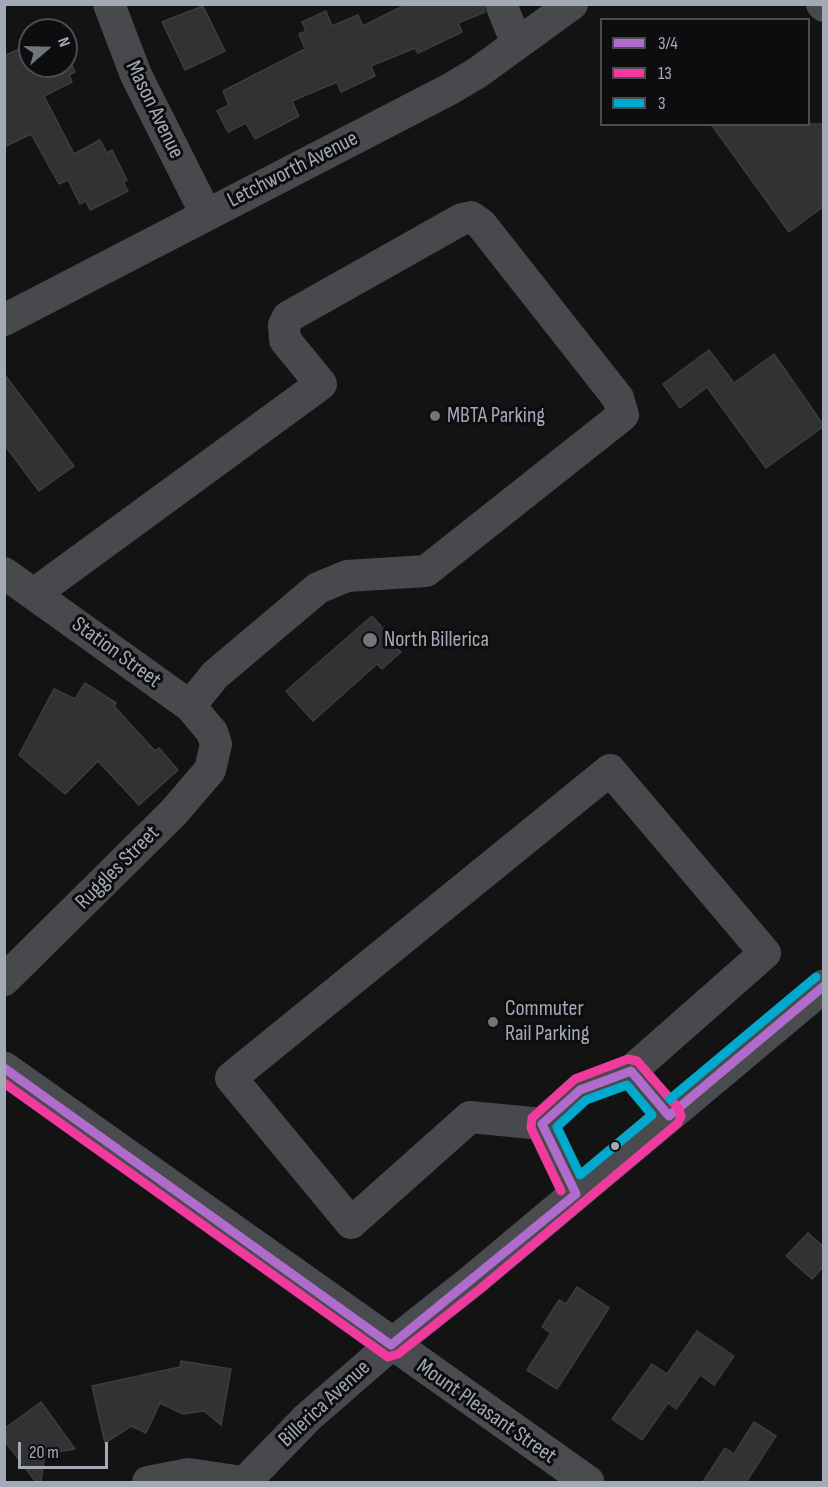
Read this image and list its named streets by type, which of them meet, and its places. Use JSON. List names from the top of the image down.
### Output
{
  "streets": {
    "main road": ["Billerica Avenue", "Mount Pleasant Street"],
    "street": [
      "Mason Avenue",
      "Letchworth Avenue",
      "Station Street",
      "Ruggles Street"
    ]
  },
  "crossings": [
    ["Mason Avenue", "Letchworth Avenue"],
    ["Station Street", "Ruggles Street"],
    ["Billerica Avenue", "Mount Pleasant Street"]
  ],
  "places": ["MBTA Parking", "North Billerica", "Commuter Rail Parking"],
  "lines": ["transit line 3", "transit line 3/4", "transit line 13"],
  "legend": ["3/4", "13", "3"],
  "scale_bar": "20 m",
  "north": "right"
}
